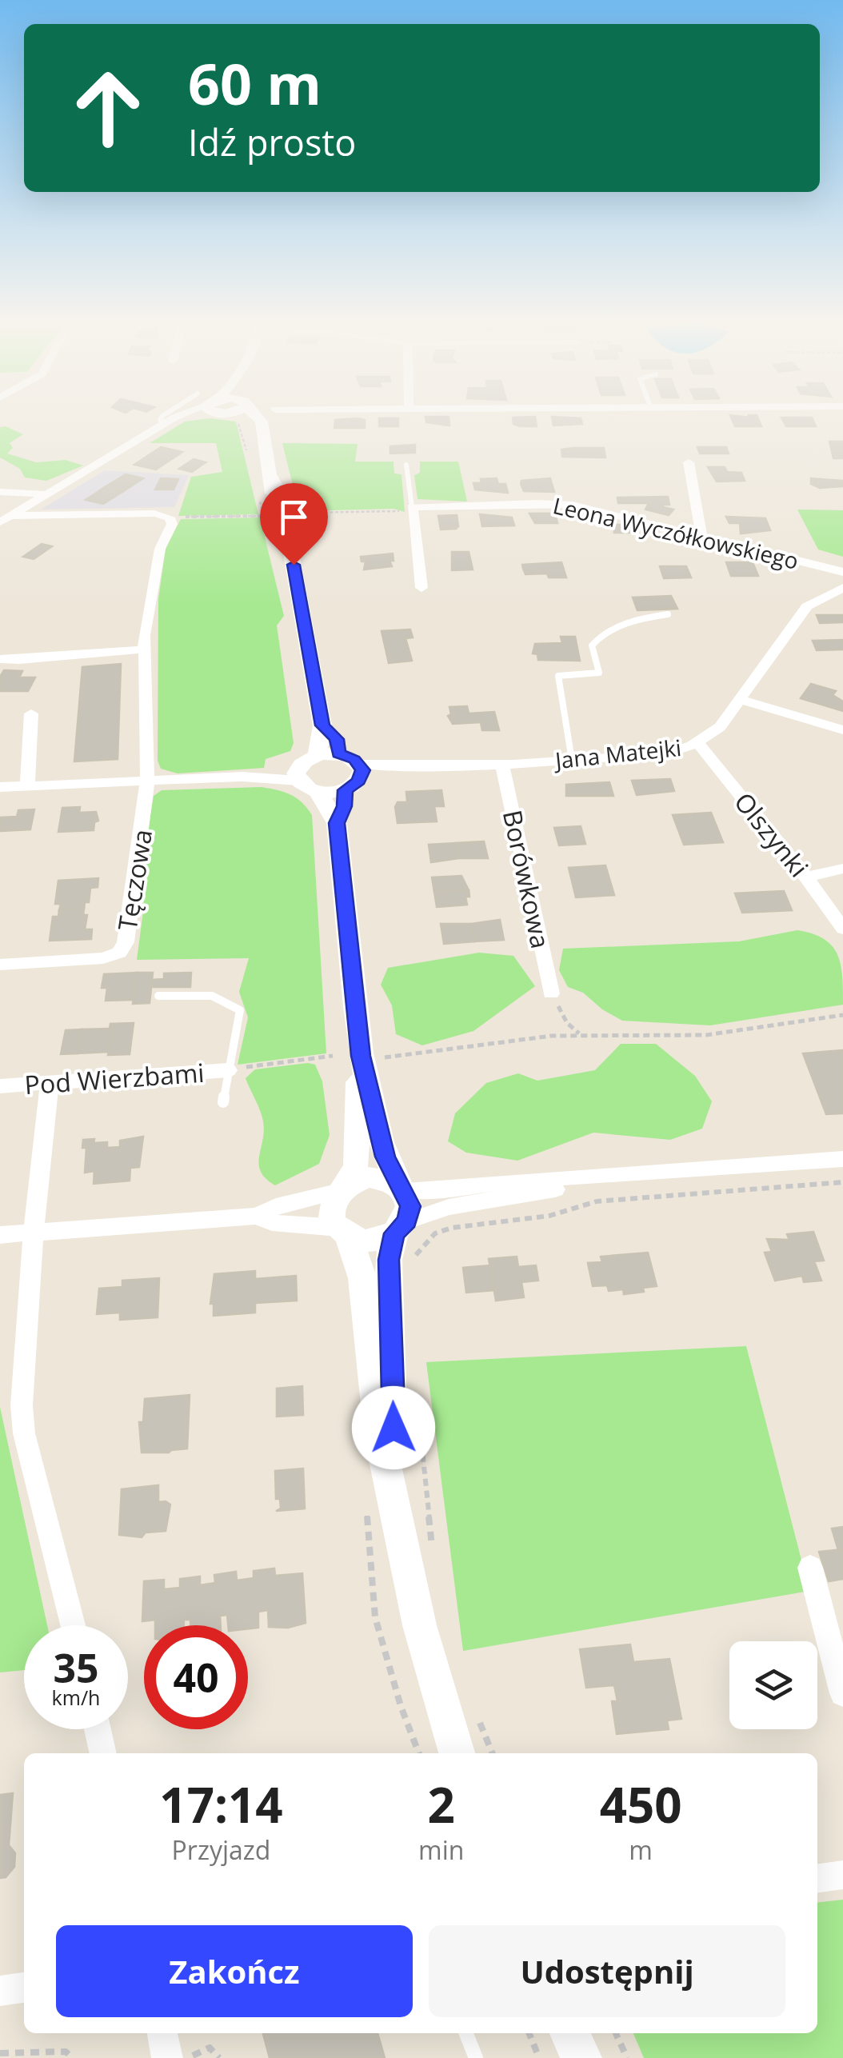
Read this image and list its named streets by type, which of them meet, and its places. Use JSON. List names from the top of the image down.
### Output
{
  "streets": {
    "street": [
      "Leona Wyczółkowskiego",
      "Jana Matejki",
      "Olszynki",
      "Borówkowa",
      "Tęczowa",
      "Pod Wierzbami"
    ]
  },
  "crossings": [
    ["Jana Matejki", "Olszynki"],
    ["Jana Matejki", "Borówkowa"]
  ],
  "page": {
    "turn": ["60 m", "Idź prosto"],
    "speed": "35 km/h",
    "limit": "40",
    "eta": [
      "17:14",
      "Przyjazd",
      "2",
      "min",
      "450",
      "m"
    ],
    "buttons": ["Zakończ", "Udostępnij"]
  }
}
